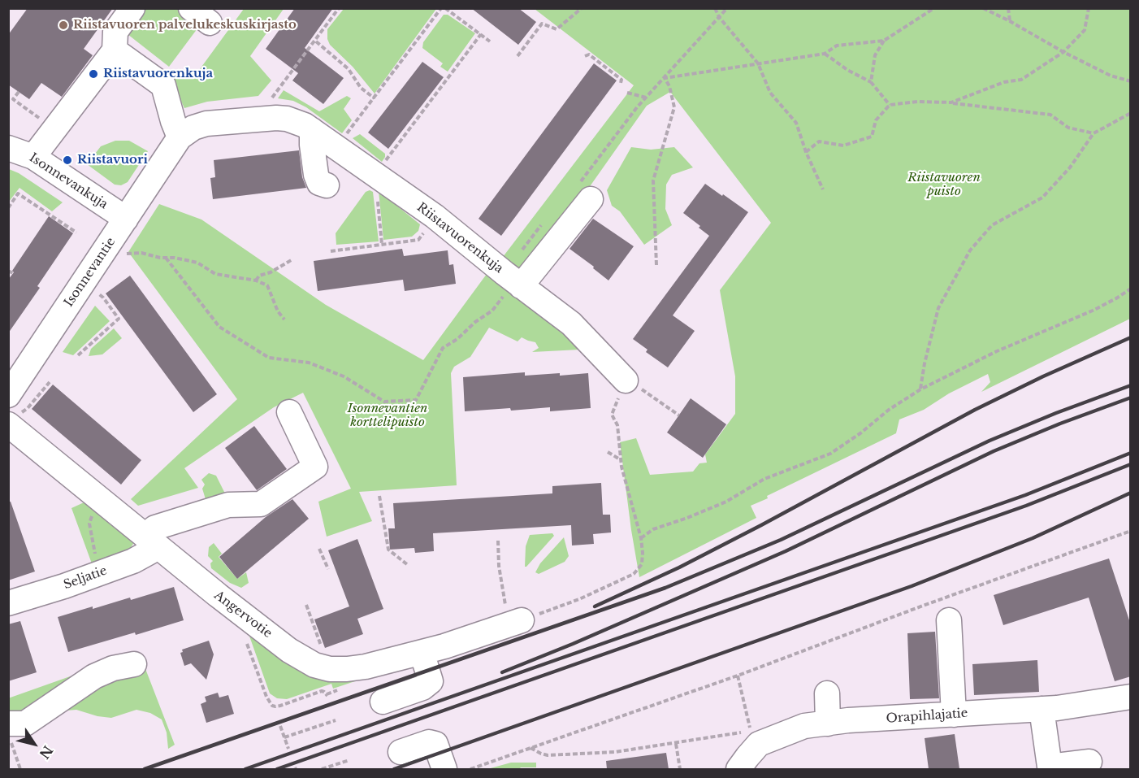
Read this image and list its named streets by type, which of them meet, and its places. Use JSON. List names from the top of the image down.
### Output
{
  "streets": {
    "street": [
      "Isonnevankuja",
      "Riistavuorenkuja",
      "Isonnevantie",
      "Seljatie",
      "Angervotie",
      "Orapihlajatie"
    ]
  },
  "crossings": [
    ["Isonnevankuja", "Isonnevantie"],
    ["Riistavuorenkuja", "Isonnevantie"],
    ["Isonnevantie", "Angervotie"],
    ["Seljatie", "Angervotie"]
  ],
  "parks": ["Riistavuoren puisto", "Isonnevantien korttelipuisto"],
  "places": ["Riistavuoren palvelukeskuskirjasto", "Riistavuorenkuja", "Riistavuori"],
  "north": "bottom right"
}
